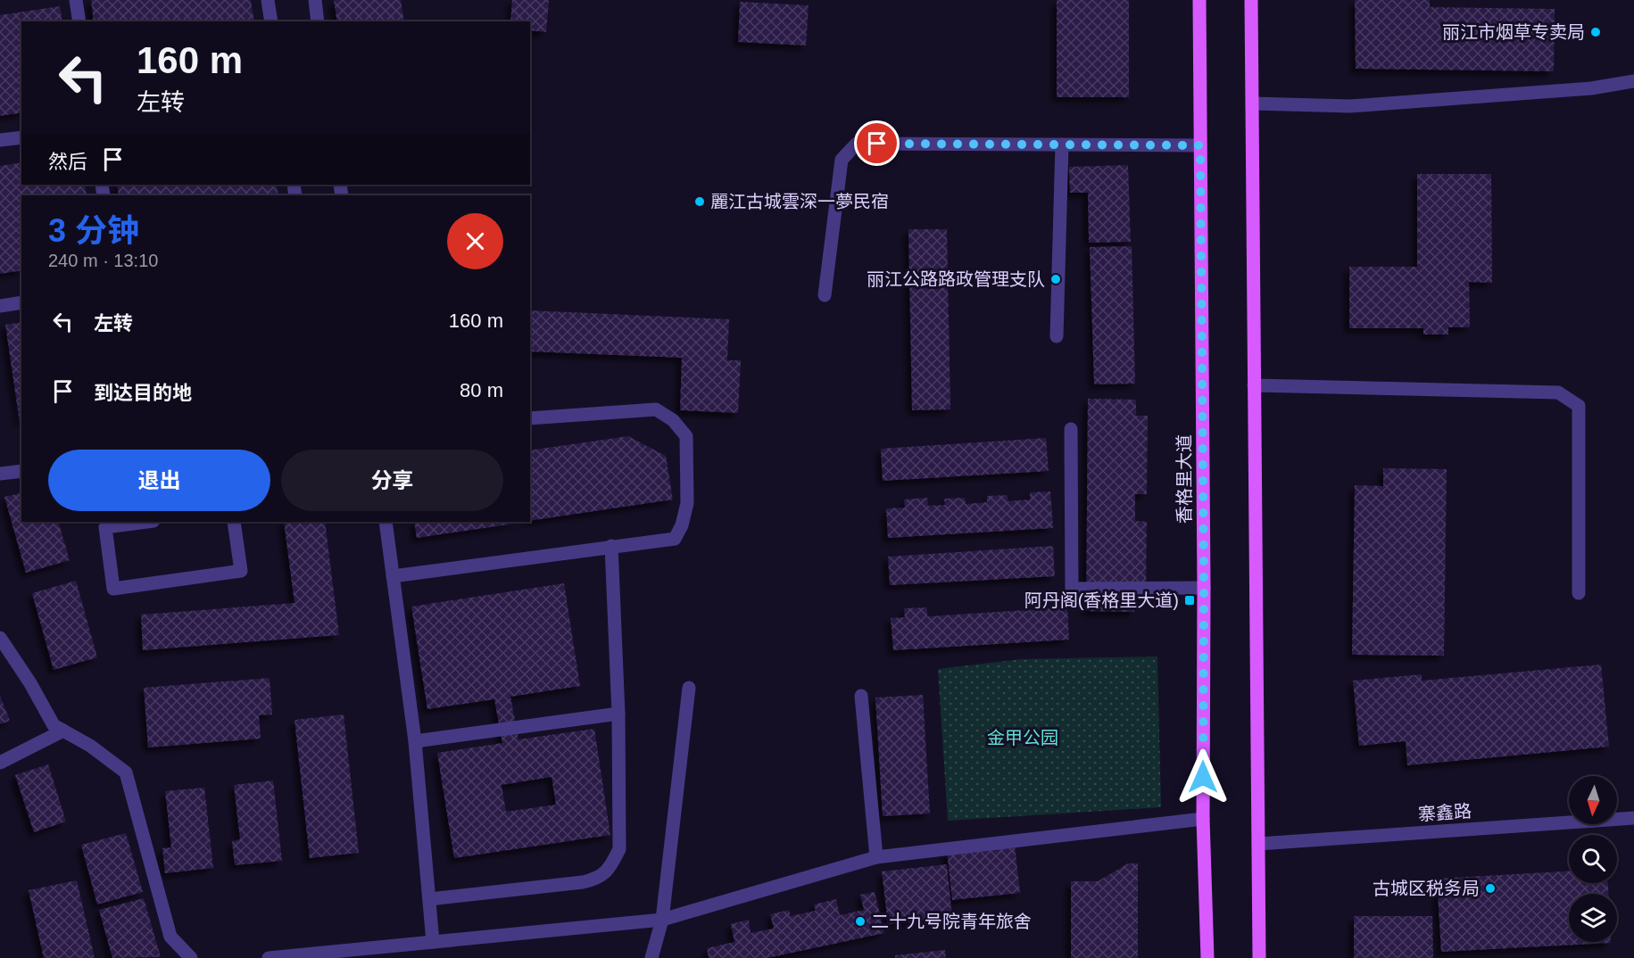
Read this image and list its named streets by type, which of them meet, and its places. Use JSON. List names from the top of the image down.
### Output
{
  "streets": {
    "main road": ["香格里大道"],
    "street": ["寨鑫路"]
  },
  "parks": ["金甲公园"],
  "places": {
    "other": [
      "丽江市烟草专卖局",
      "麗江古城雲深一夢民宿",
      "丽江公路路政管理支队",
      "古城区税务局",
      "二十九号院青年旅舍"
    ],
    "transit": ["阿丹阁(香格里大道)"]
  },
  "north": "bottom",
  "page": {
    "turn": ["160 m", "左转"],
    "then": "然后",
    "heading": ["3 分钟", "240 m · 13:10"],
    "list": [
      {
        "name": "左转",
        "value": "160 m"
      },
      {
        "name": "到达目的地",
        "value": "80 m"
      }
    ],
    "buttons": ["退出", "分享"]
  }
}
